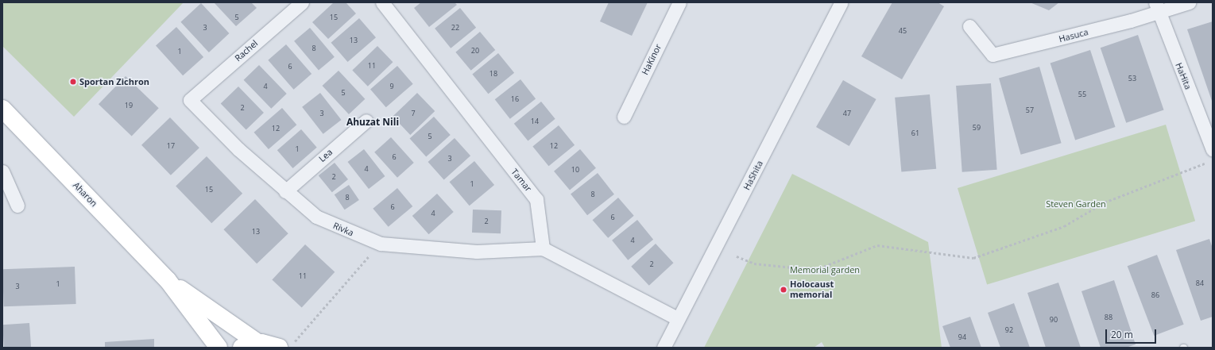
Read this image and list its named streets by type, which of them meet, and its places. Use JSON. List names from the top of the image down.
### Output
{
  "streets": {
    "street": [
      "Hasuca",
      "Rachel",
      "HaKinor",
      "HaHita",
      "Lea",
      "HaShita",
      "Tamar",
      "Aharon",
      "Rivka"
    ]
  },
  "crossings": [
    ["Hasuca", "HaHita"],
    ["Rachel", "Rivka"],
    ["Lea", "Rivka"],
    ["Tamar", "Rivka"]
  ],
  "districts": ["Ahuzat Nili"],
  "parks": ["Steven Garden", "Memorial garden"],
  "places": ["Sportan Zichron", "Holocaust memorial"],
  "house_numbers": [
    "5",
    "15",
    "3",
    "22",
    "45",
    "13",
    "8",
    "20",
    "1",
    "11",
    "6",
    "18",
    "53",
    "4",
    "9",
    "5",
    "55",
    "16",
    "19",
    "2",
    "57",
    "3",
    "7",
    "47",
    "14",
    "59",
    "12",
    "61",
    "5",
    "17",
    "12",
    "1",
    "6",
    "3",
    "4",
    "10",
    "2",
    "1",
    "15",
    "8",
    "8",
    "6",
    "4",
    "6",
    "2",
    "13",
    "4",
    "2",
    "11",
    "84",
    "1",
    "3",
    "86",
    "88",
    "90",
    "92",
    "94"
  ],
  "scale_bar": "20 m"
}
